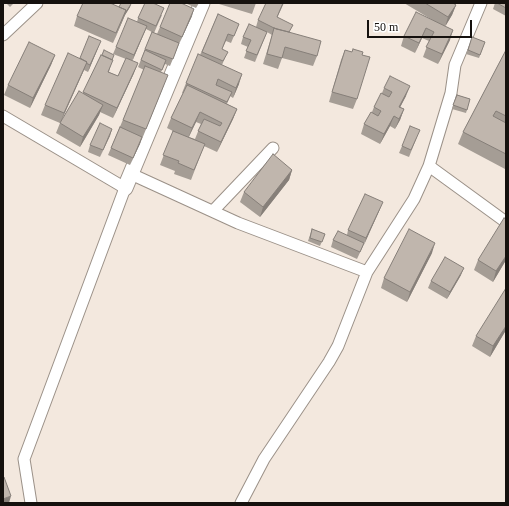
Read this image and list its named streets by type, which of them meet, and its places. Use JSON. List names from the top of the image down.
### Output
{
  "scale_bar": "50 m"
}
